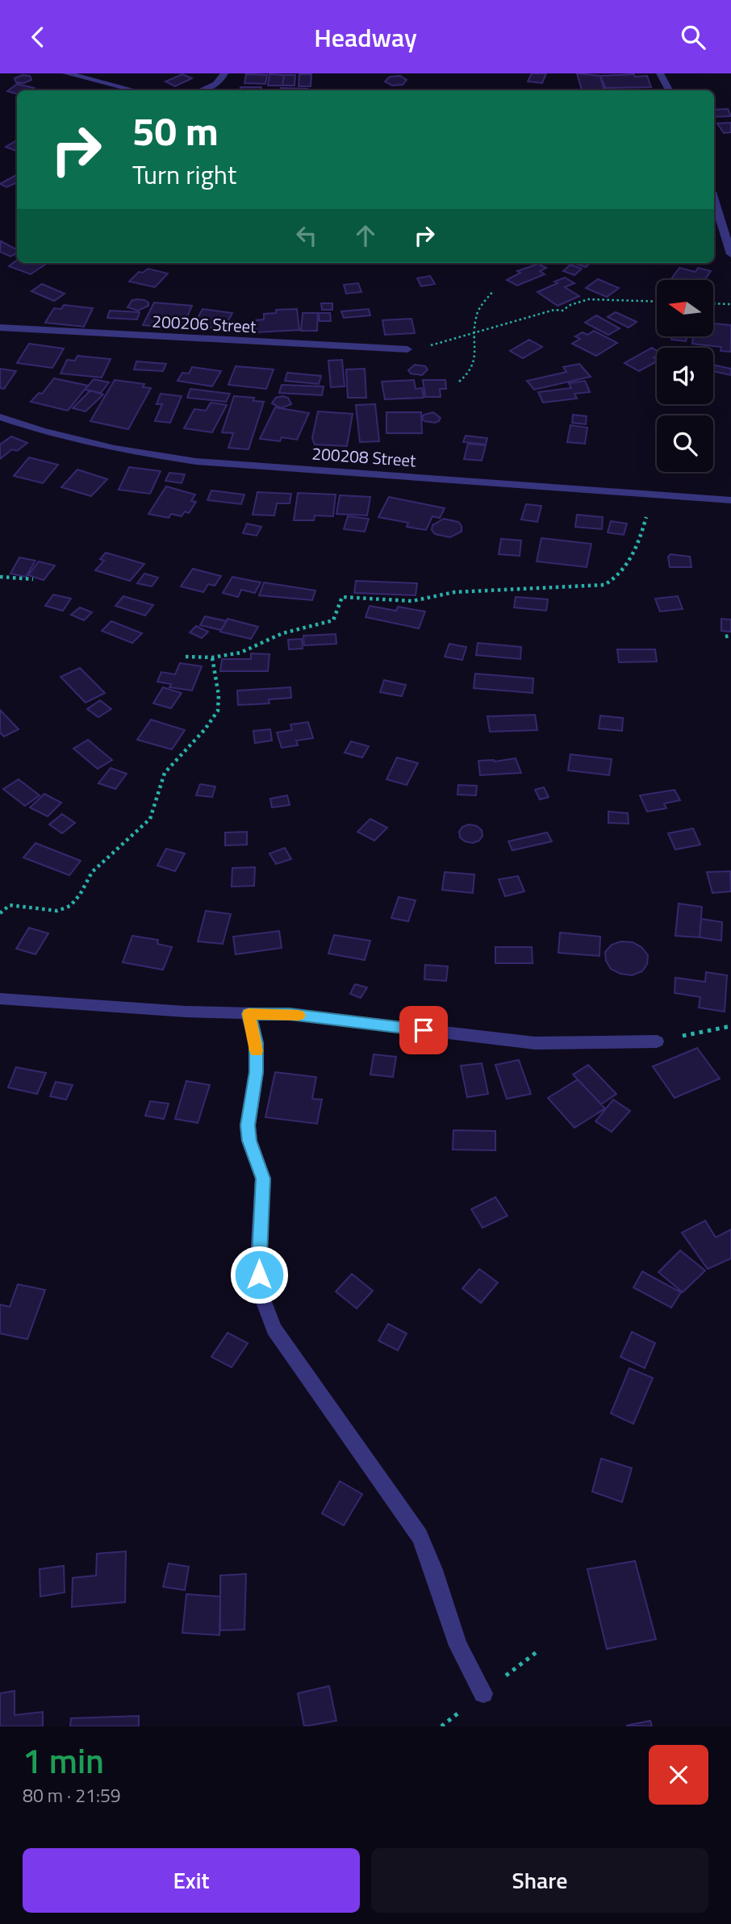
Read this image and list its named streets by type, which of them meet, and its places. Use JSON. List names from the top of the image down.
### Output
{
  "streets": {
    "street": ["200206 Street", "200208 Street"]
  },
  "north": "left",
  "page": {
    "header": "Headway",
    "turn": ["50 m", "Turn right"],
    "heading": ["1 min", "80 m · 21:59"],
    "buttons": ["Exit", "Share"]
  }
}
